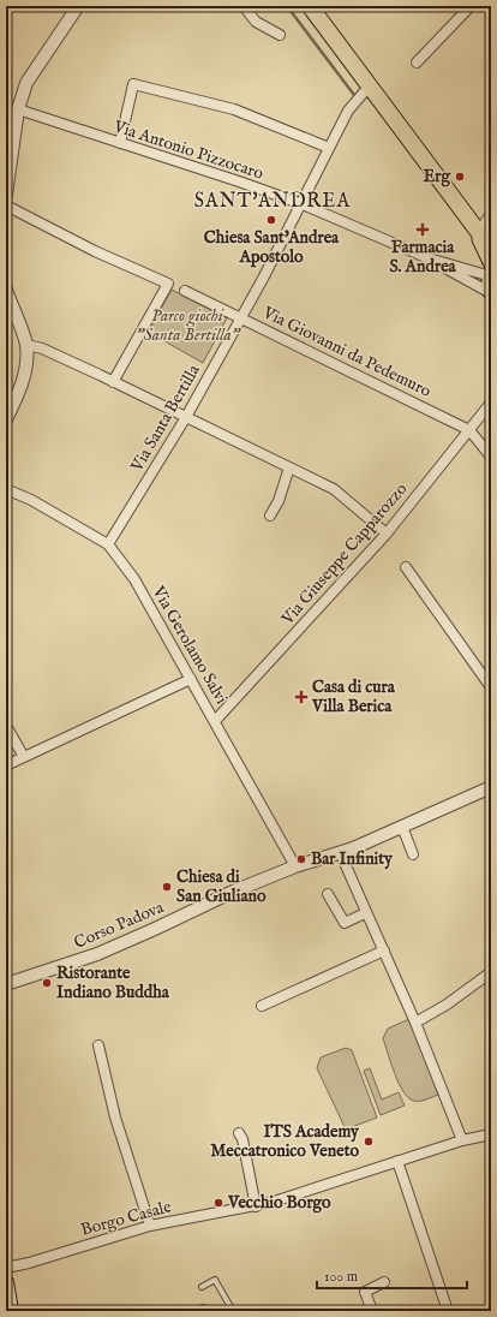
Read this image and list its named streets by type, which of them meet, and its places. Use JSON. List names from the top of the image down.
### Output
{
  "streets": {
    "street": [
      "Via Antonio Pizzocaro",
      "Via Giovanni da Pedemuro",
      "Via Santa Bertilla",
      "Via Giuseppe Capparozzo",
      "Via Gerolamo Salvi",
      "Corso Padova",
      "Borgo Casale"
    ]
  },
  "crossings": [
    ["Via Antonio Pizzocaro", "Via Santa Bertilla"],
    ["Via Giovanni da Pedemuro", "Via Santa Bertilla"],
    ["Via Giovanni da Pedemuro", "Via Giuseppe Capparozzo"],
    ["Via Santa Bertilla", "Via Gerolamo Salvi"],
    ["Via Giuseppe Capparozzo", "Via Gerolamo Salvi"],
    ["Via Gerolamo Salvi", "Corso Padova"]
  ],
  "districts": ["SANT'ANDREA"],
  "parks": ["Parco giochi \"Santa Bertilla\""],
  "places": {
    "other": [
      "Erg",
      "Chiesa Sant'Andrea Apostolo",
      "Bar Infinity",
      "Chiesa di San Giuliano",
      "Ristorante Indiano Buddha",
      "ITS Academy Meccatronico Veneto",
      "Vecchio Borgo"
    ],
    "health": ["Farmacia S. Andrea", "Casa di cura Villa Berica"]
  },
  "scale_bar": "100 m"
}
